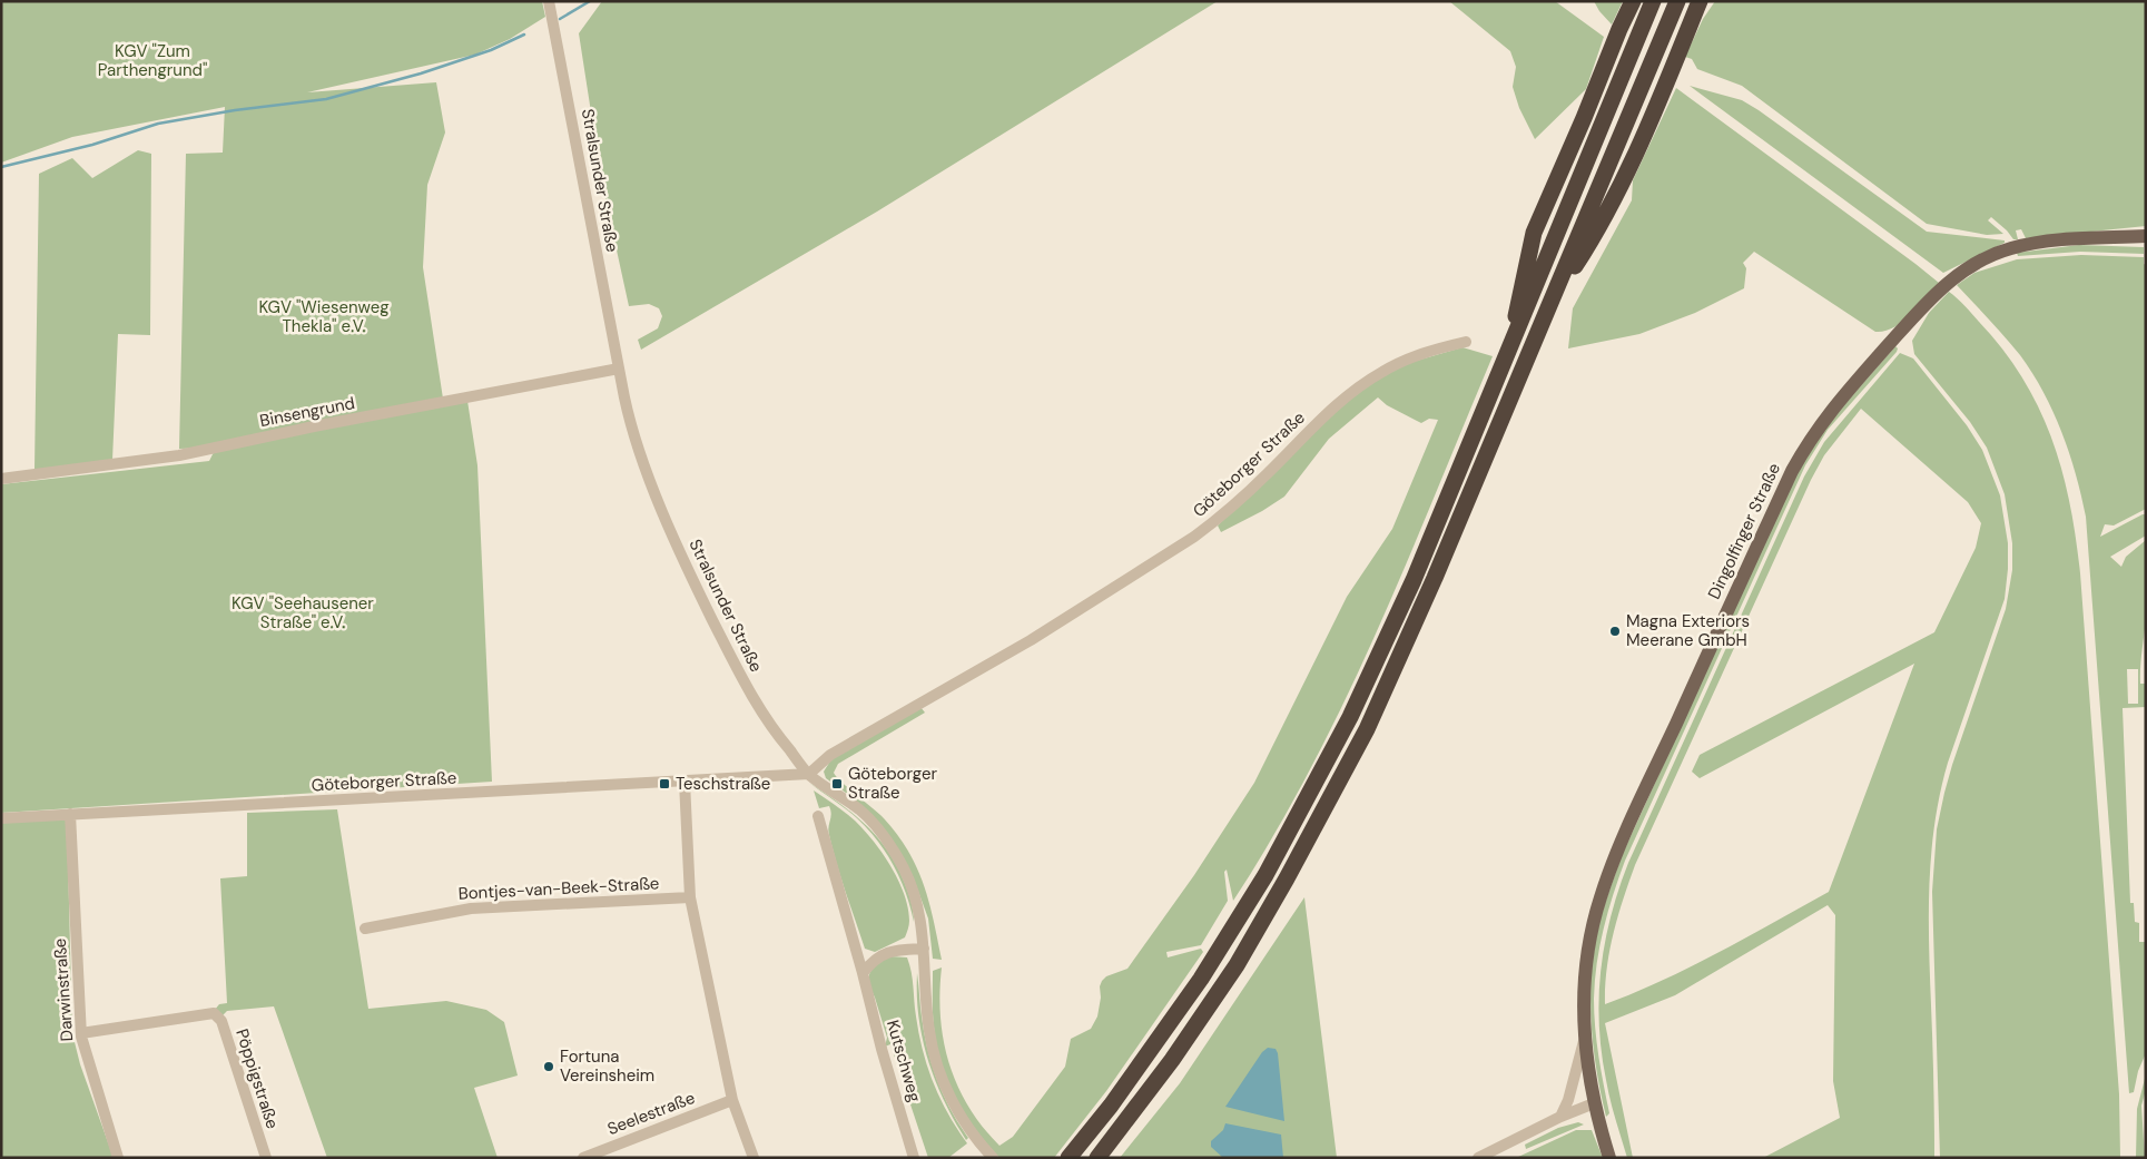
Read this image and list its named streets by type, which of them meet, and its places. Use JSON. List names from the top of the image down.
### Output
{
  "streets": {
    "main road": ["Dingolfinger Straße"],
    "street": [
      "Stralsunder Straße",
      "Binsengrund",
      "Göteborger Straße",
      "Bontjes-van-Beek-Straße",
      "Darwinstraße",
      "Kutschweg",
      "Pöppigstraße",
      "Seelestraße"
    ]
  },
  "crossings": [
    ["Stralsunder Straße", "Binsengrund"],
    ["Stralsunder Straße", "Göteborger Straße"],
    ["Göteborger Straße", "Darwinstraße"],
    ["Darwinstraße", "Pöppigstraße"]
  ],
  "parks": ["KGV \"Zum Parthengrund\"", "KGV \"Wiesenweg Thekla\" e.V.", "KGV \"Seehausener Straße\" e.V."],
  "places": {
    "other": ["Magna Exteriors Meerane GmbH", "Fortuna Vereinsheim"],
    "transit": ["Teschstraße", "Göteborger Straße"]
  }
}
